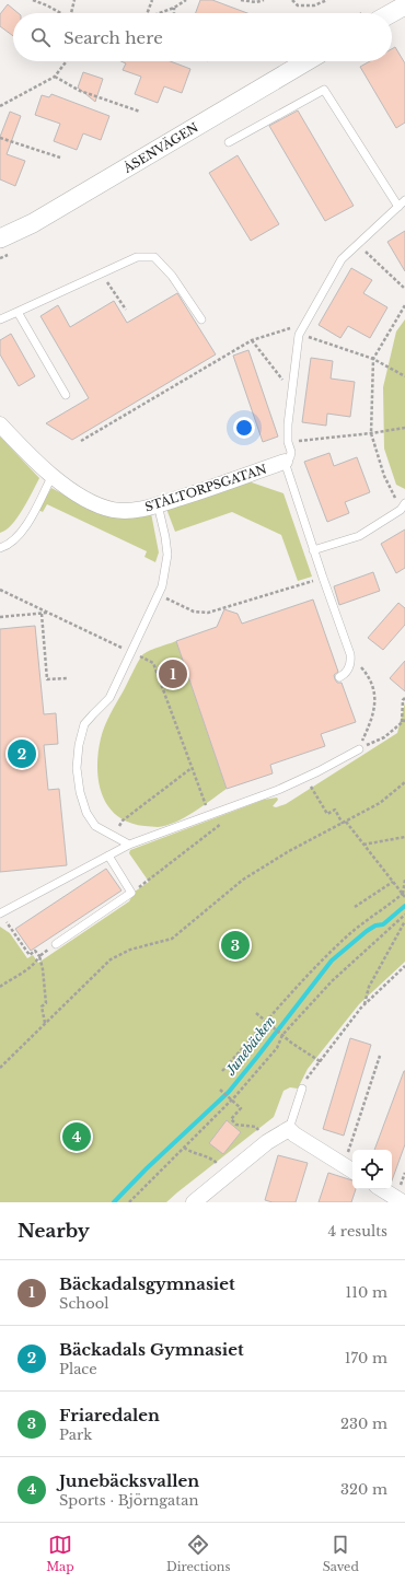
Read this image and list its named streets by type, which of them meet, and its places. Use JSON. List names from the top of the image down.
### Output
{
  "streets": {
    "street": ["ÅSENVÄGEN", "STÅLTORPSGATAN"]
  },
  "water": ["Junebäcken"],
  "page": {
    "search": "Search here",
    "pins": [
      "1",
      "2",
      "3",
      "4"
    ],
    "heading": ["Nearby", "4 results"],
    "list": [
      {
        "mark": "1",
        "name": "Bäckadalsgymnasiet",
        "note": "School",
        "value": "110 m"
      },
      {
        "mark": "2",
        "name": "Bäckadals Gymnasiet",
        "note": "Place",
        "value": "170 m"
      },
      {
        "mark": "3",
        "name": "Friaredalen",
        "note": "Park",
        "value": "230 m"
      },
      {
        "mark": "4",
        "name": "Junebäcksvallen",
        "note": "Sports · Björngatan",
        "value": "320 m"
      }
    ],
    "nav": ["Map", "Directions", "Saved"]
  }
}
